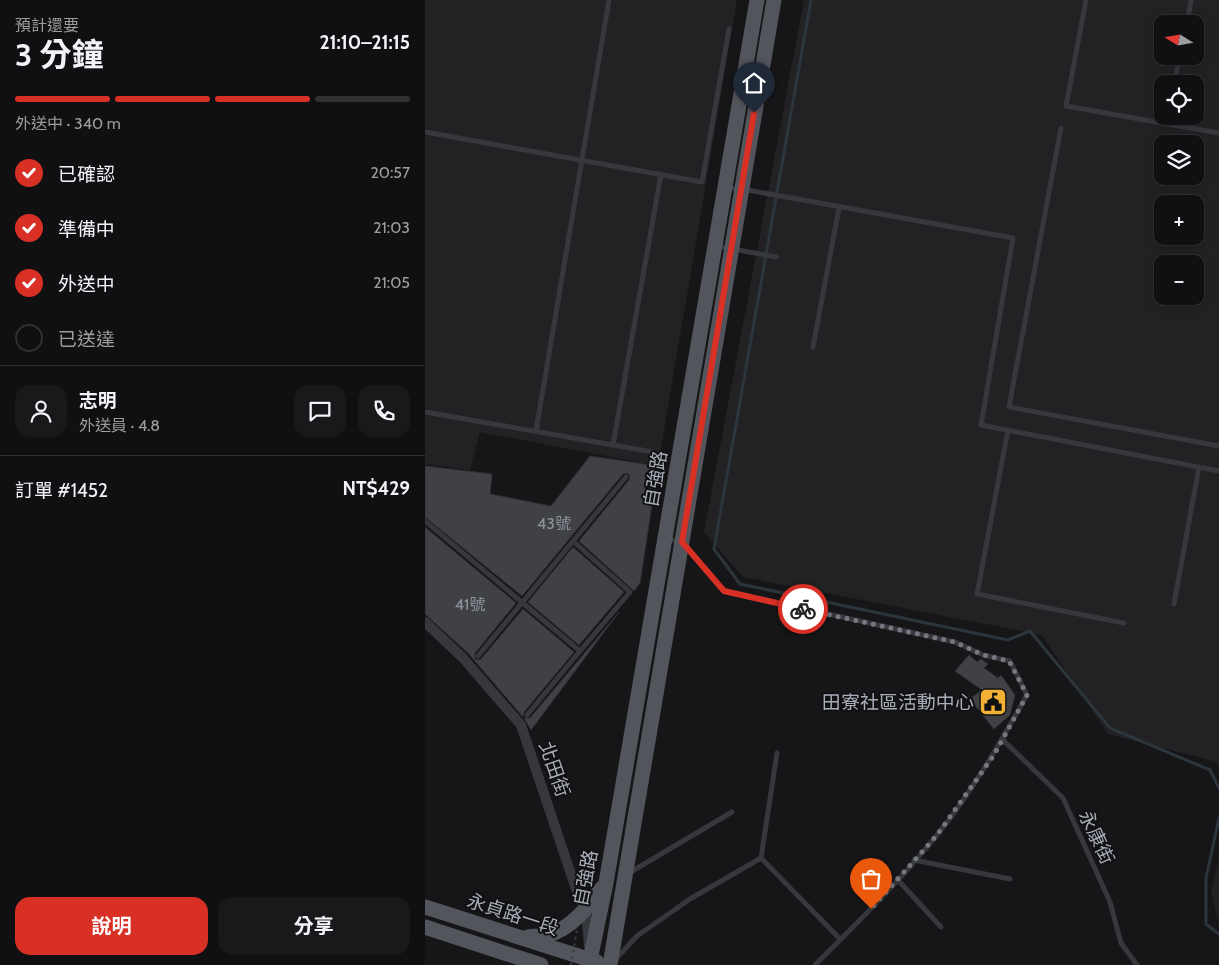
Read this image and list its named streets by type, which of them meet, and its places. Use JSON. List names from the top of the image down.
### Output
{
  "streets": {
    "main road": ["自強路", "永貞路一段"],
    "street": ["北田街"],
    "lane": ["永康街"]
  },
  "crossings": [
    ["自強路", "北田街"],
    ["自強路", "永貞路一段"],
    ["北田街", "永貞路一段"]
  ],
  "places": {
    "public building": ["田寮社區活動中心"]
  },
  "house_numbers": ["43號", "41號"],
  "north": "left",
  "page": {
    "heading": ["3 分鐘", "預計還要", "21:10–21:15"],
    "panel": [
      "志明",
      "外送員 · 4.8",
      "訂單 #1452",
      "NT$429"
    ],
    "map_buttons": ["+", "−"],
    "bar": "外送中 · 340 m",
    "list": [
      ["已確認", "20:57"],
      ["準備中", "21:03"],
      ["外送中", "21:05"],
      "已送達"
    ],
    "buttons": ["說明", "分享"]
  }
}
